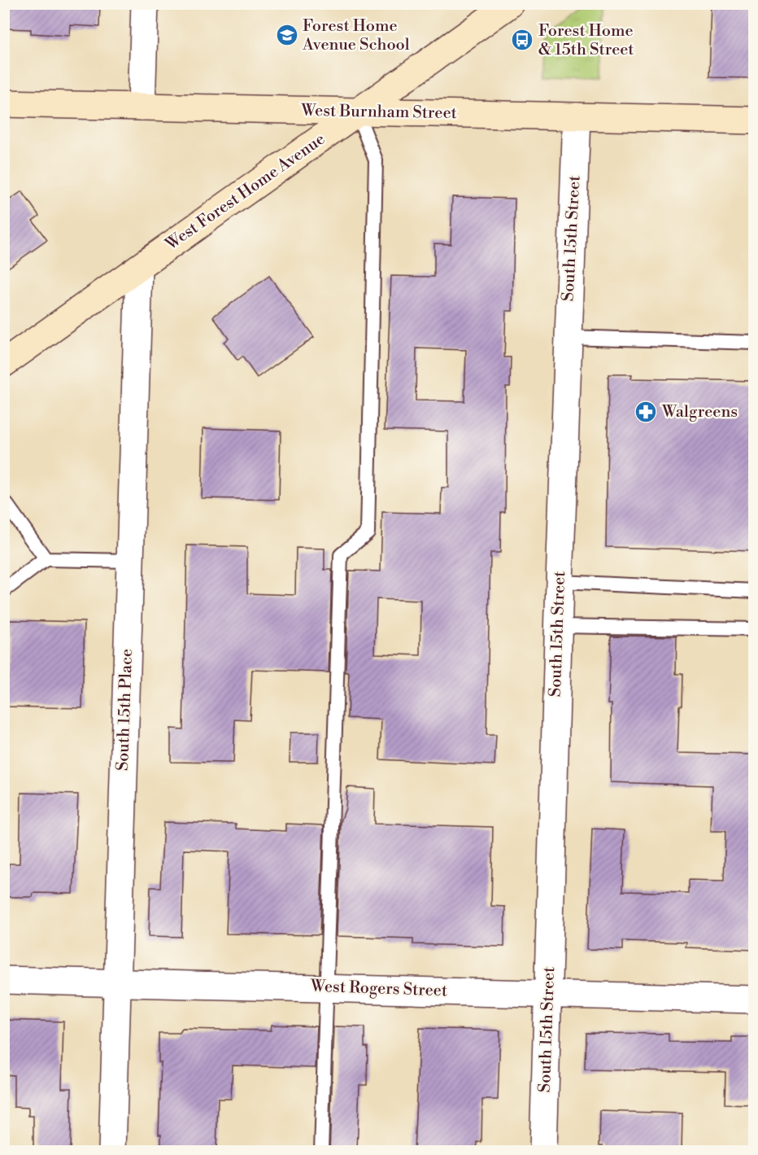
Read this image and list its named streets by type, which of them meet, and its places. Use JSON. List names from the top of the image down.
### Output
{
  "streets": {
    "street": [
      "West Burnham Street",
      "West Forest Home Avenue",
      "South 15th Street",
      "South 15th Place",
      "West Rogers Street"
    ]
  },
  "crossings": [
    ["West Burnham Street", "West Forest Home Avenue"],
    ["West Burnham Street", "South 15th Street"],
    ["West Forest Home Avenue", "South 15th Place"],
    ["South 15th Street", "West Rogers Street"],
    ["South 15th Place", "West Rogers Street"]
  ],
  "places": {
    "school or university": ["Forest Home Avenue School"],
    "bus stop": ["Forest Home & 15th Street"],
    "pharmacy": ["Walgreens"]
  }
}
